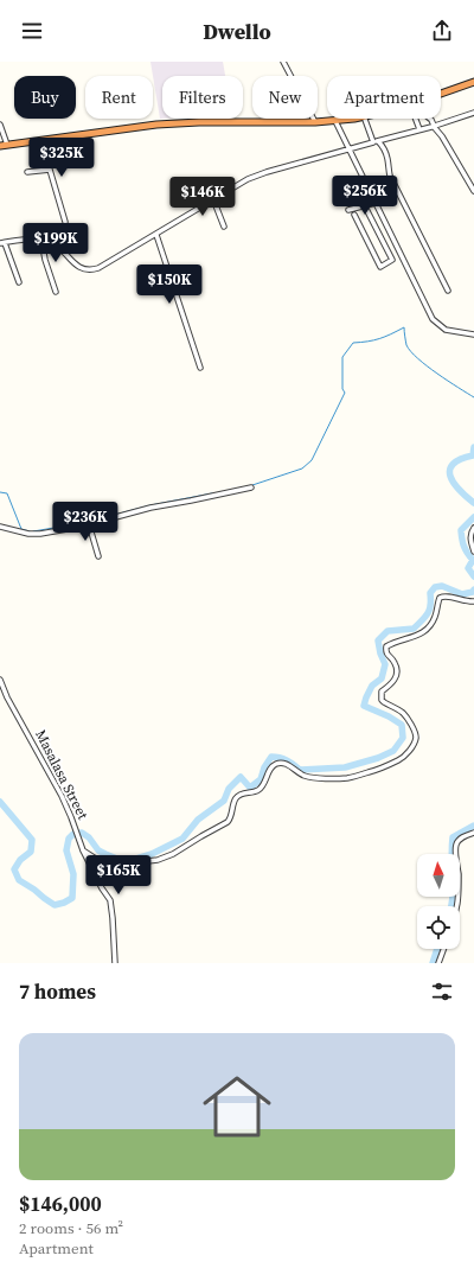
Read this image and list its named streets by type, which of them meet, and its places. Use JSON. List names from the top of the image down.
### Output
{
  "streets": {
    "street": ["Masalasa Street"]
  },
  "north": "top",
  "page": {
    "header": "Dwello",
    "chip": [
      "Buy",
      "Rent",
      "Filters",
      "New",
      "Apartment"
    ],
    "price": [
      "$325K",
      "$256K",
      "$146K",
      "$199K",
      "$150K",
      "$236K",
      "$165K"
    ],
    "heading": "7 homes",
    "list": [
      {
        "name": "$146,000",
        "note": "2 rooms · 56 m² · Apartment"
      }
    ]
  }
}
